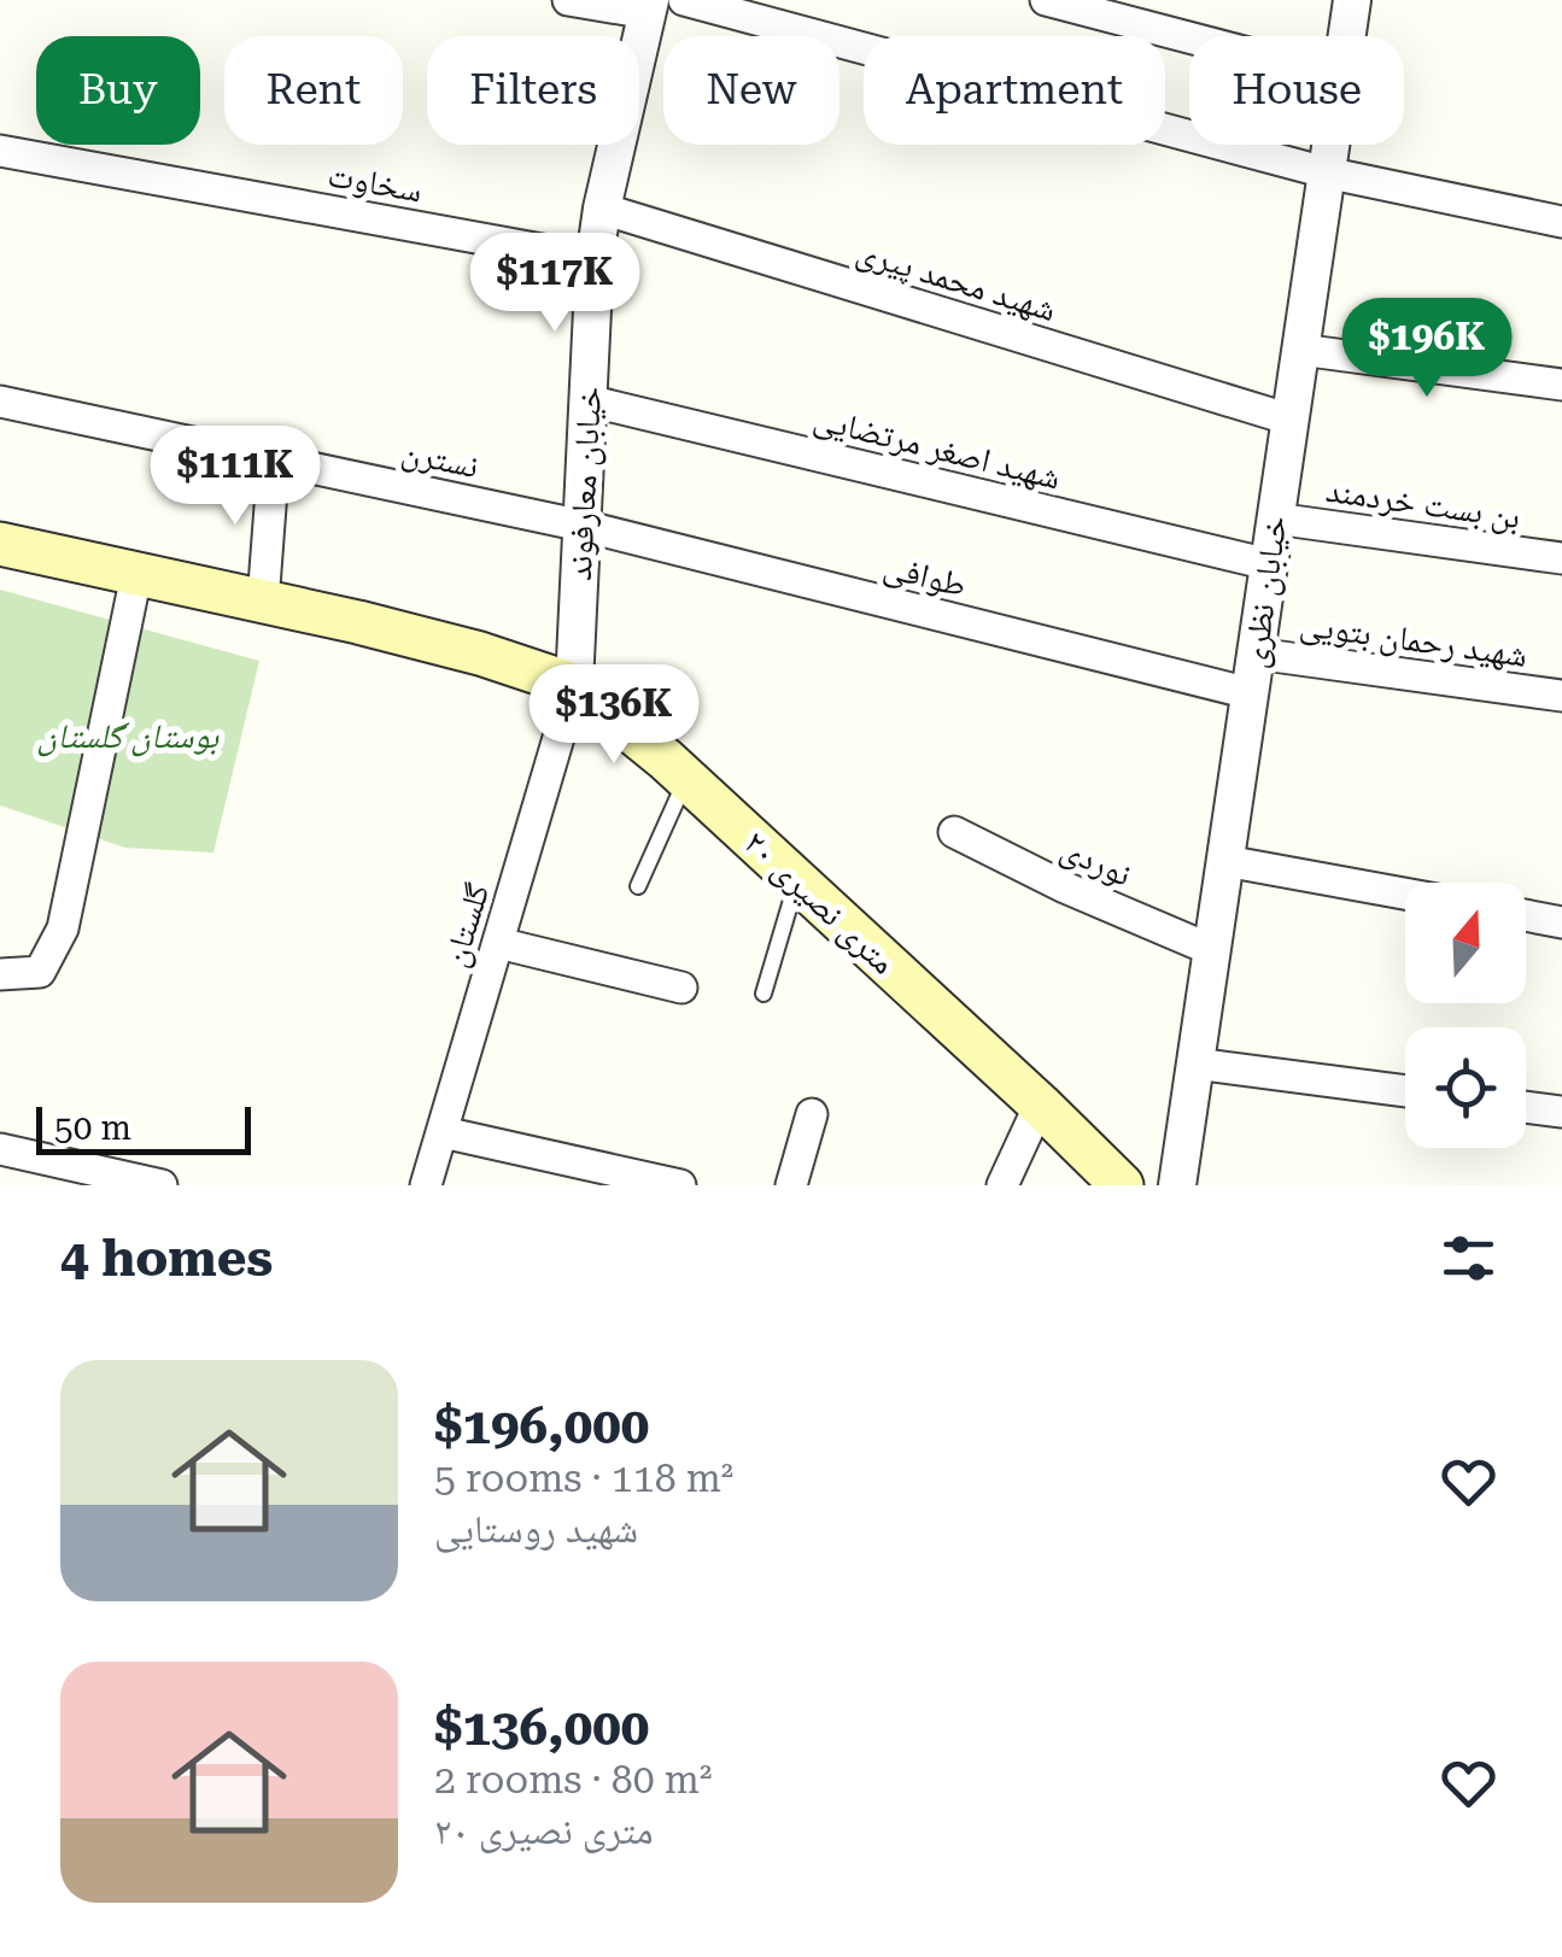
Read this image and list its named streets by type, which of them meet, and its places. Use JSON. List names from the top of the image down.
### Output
{
  "streets": {
    "main road": ["۲۰ متری نصیری"],
    "street": [
      "سخاوت",
      "شهید محمد پیری",
      "شهید اصغر مرتضایی",
      "نسترن",
      "خیابان معارفوند",
      "بن بست خردمند",
      "طوافی",
      "خیابان نظری",
      "شهید رحمان بتویی",
      "نوردی",
      "گلستان"
    ]
  },
  "crossings": [
    ["سخاوت", "خیابان معارفوند"],
    ["شهید محمد پیری", "خیابان معارفوند"],
    ["شهید محمد پیری", "خیابان نظری"],
    ["شهید اصغر مرتضایی", "خیابان معارفوند"],
    ["شهید اصغر مرتضایی", "خیابان نظری"],
    ["نسترن", "خیابان معارفوند"],
    ["نسترن", "طوافی"],
    ["خیابان معارفوند", "طوافی"],
    ["خیابان معارفوند", "۲۰ متری نصیری"],
    ["خیابان معارفوند", "گلستان"],
    ["بن بست خردمند", "خیابان نظری"],
    ["طوافی", "خیابان نظری"],
    ["خیابان نظری", "شهید رحمان بتویی"],
    ["خیابان نظری", "نوردی"],
    ["۲۰ متری نصیری", "گلستان"]
  ],
  "parks": ["بوستان گلستان"],
  "scale_bar": "50 m",
  "north": "top",
  "page": {
    "chip": [
      "Buy",
      "Rent",
      "Filters",
      "New",
      "Apartment",
      "House"
    ],
    "price": [
      "$117K",
      "$196K",
      "$111K",
      "$136K"
    ],
    "scale": "50 m",
    "heading": "4 homes",
    "list": [
      {
        "name": "$196,000",
        "note": "5 rooms · 118 m² · شهید روستایی"
      },
      {
        "name": "$136,000",
        "note": "2 rooms · 80 m² · ۲۰ متری نصیری"
      }
    ]
  }
}
